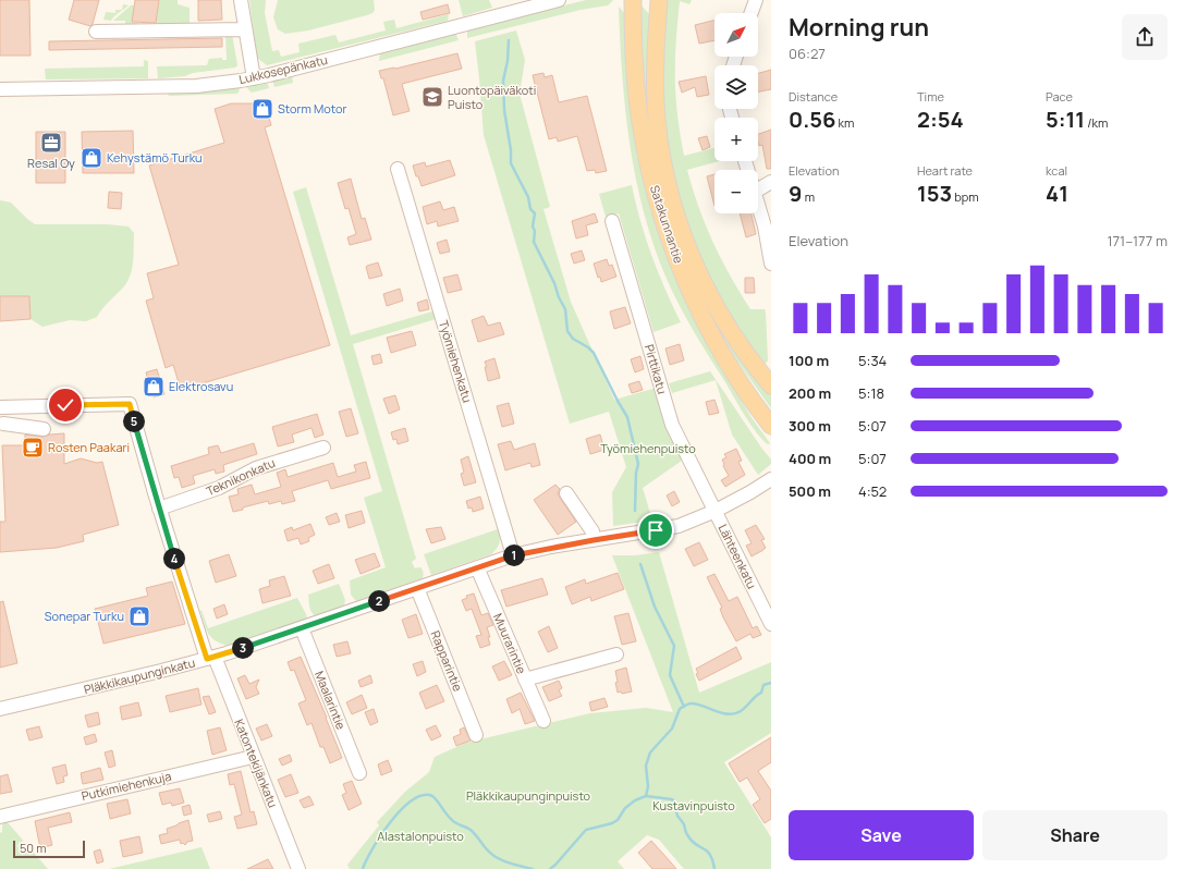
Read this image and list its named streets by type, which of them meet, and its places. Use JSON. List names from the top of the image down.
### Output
{
  "streets": {
    "main road": ["Satakunnantie"],
    "street": [
      "Lukkosepänkatu",
      "Työmiehenkatu",
      "Pirttikatu",
      "Teknikonkatu",
      "Lähteenkatu",
      "Muurarintie",
      "Rapparintie",
      "Pläkkikaupunginkatu",
      "Maalarintie",
      "Katontekijänkatu",
      "Putkimiehenkuja"
    ]
  },
  "crossings": [
    ["Työmiehenkatu", "Pläkkikaupunginkatu"],
    ["Pirttikatu", "Lähteenkatu"],
    ["Pirttikatu", "Pläkkikaupunginkatu"],
    ["Teknikonkatu", "Katontekijänkatu"],
    ["Lähteenkatu", "Pläkkikaupunginkatu"],
    ["Muurarintie", "Pläkkikaupunginkatu"],
    ["Rapparintie", "Pläkkikaupunginkatu"],
    ["Pläkkikaupunginkatu", "Maalarintie"],
    ["Pläkkikaupunginkatu", "Katontekijänkatu"],
    ["Katontekijänkatu", "Putkimiehenkuja"]
  ],
  "parks": [
    "Työmiehenpuisto",
    "Pläkkikaupunginpuisto",
    "Kustavinpuisto",
    "Alastalonpuisto"
  ],
  "places": {
    "school or university": ["Luontopäiväkoti Puisto"],
    "shop": [
      "Storm Motor",
      "Kehystämö Turku",
      "Elektrosavu",
      "Sonepar Turku"
    ],
    "office": ["Resal Oy"],
    "cafe": ["Rosten Paakari"]
  },
  "scale_bar": "50 m",
  "north": "top right",
  "page": {
    "heading": ["Morning run", "06:27"],
    "map_buttons": ["+", "−"],
    "stats": [
      ["Distance", "0.56 km"],
      ["Time", "2:54"],
      ["Pace", "5:11 /km"],
      ["Elevation", "9 m"],
      ["Heart rate", "153 bpm"],
      ["kcal", "41"]
    ],
    "chart": ["Elevation", "171–177 m"],
    "list": [
      {
        "name": "100 m",
        "note": "5:34"
      },
      {
        "name": "200 m",
        "note": "5:18"
      },
      {
        "name": "300 m",
        "note": "5:07"
      },
      {
        "name": "400 m",
        "note": "5:07"
      },
      {
        "name": "500 m",
        "note": "4:52"
      }
    ],
    "pins": [
      "5",
      "1",
      "4",
      "2",
      "3"
    ],
    "buttons": ["Save", "Share"],
    "scale": "50 m"
  }
}
